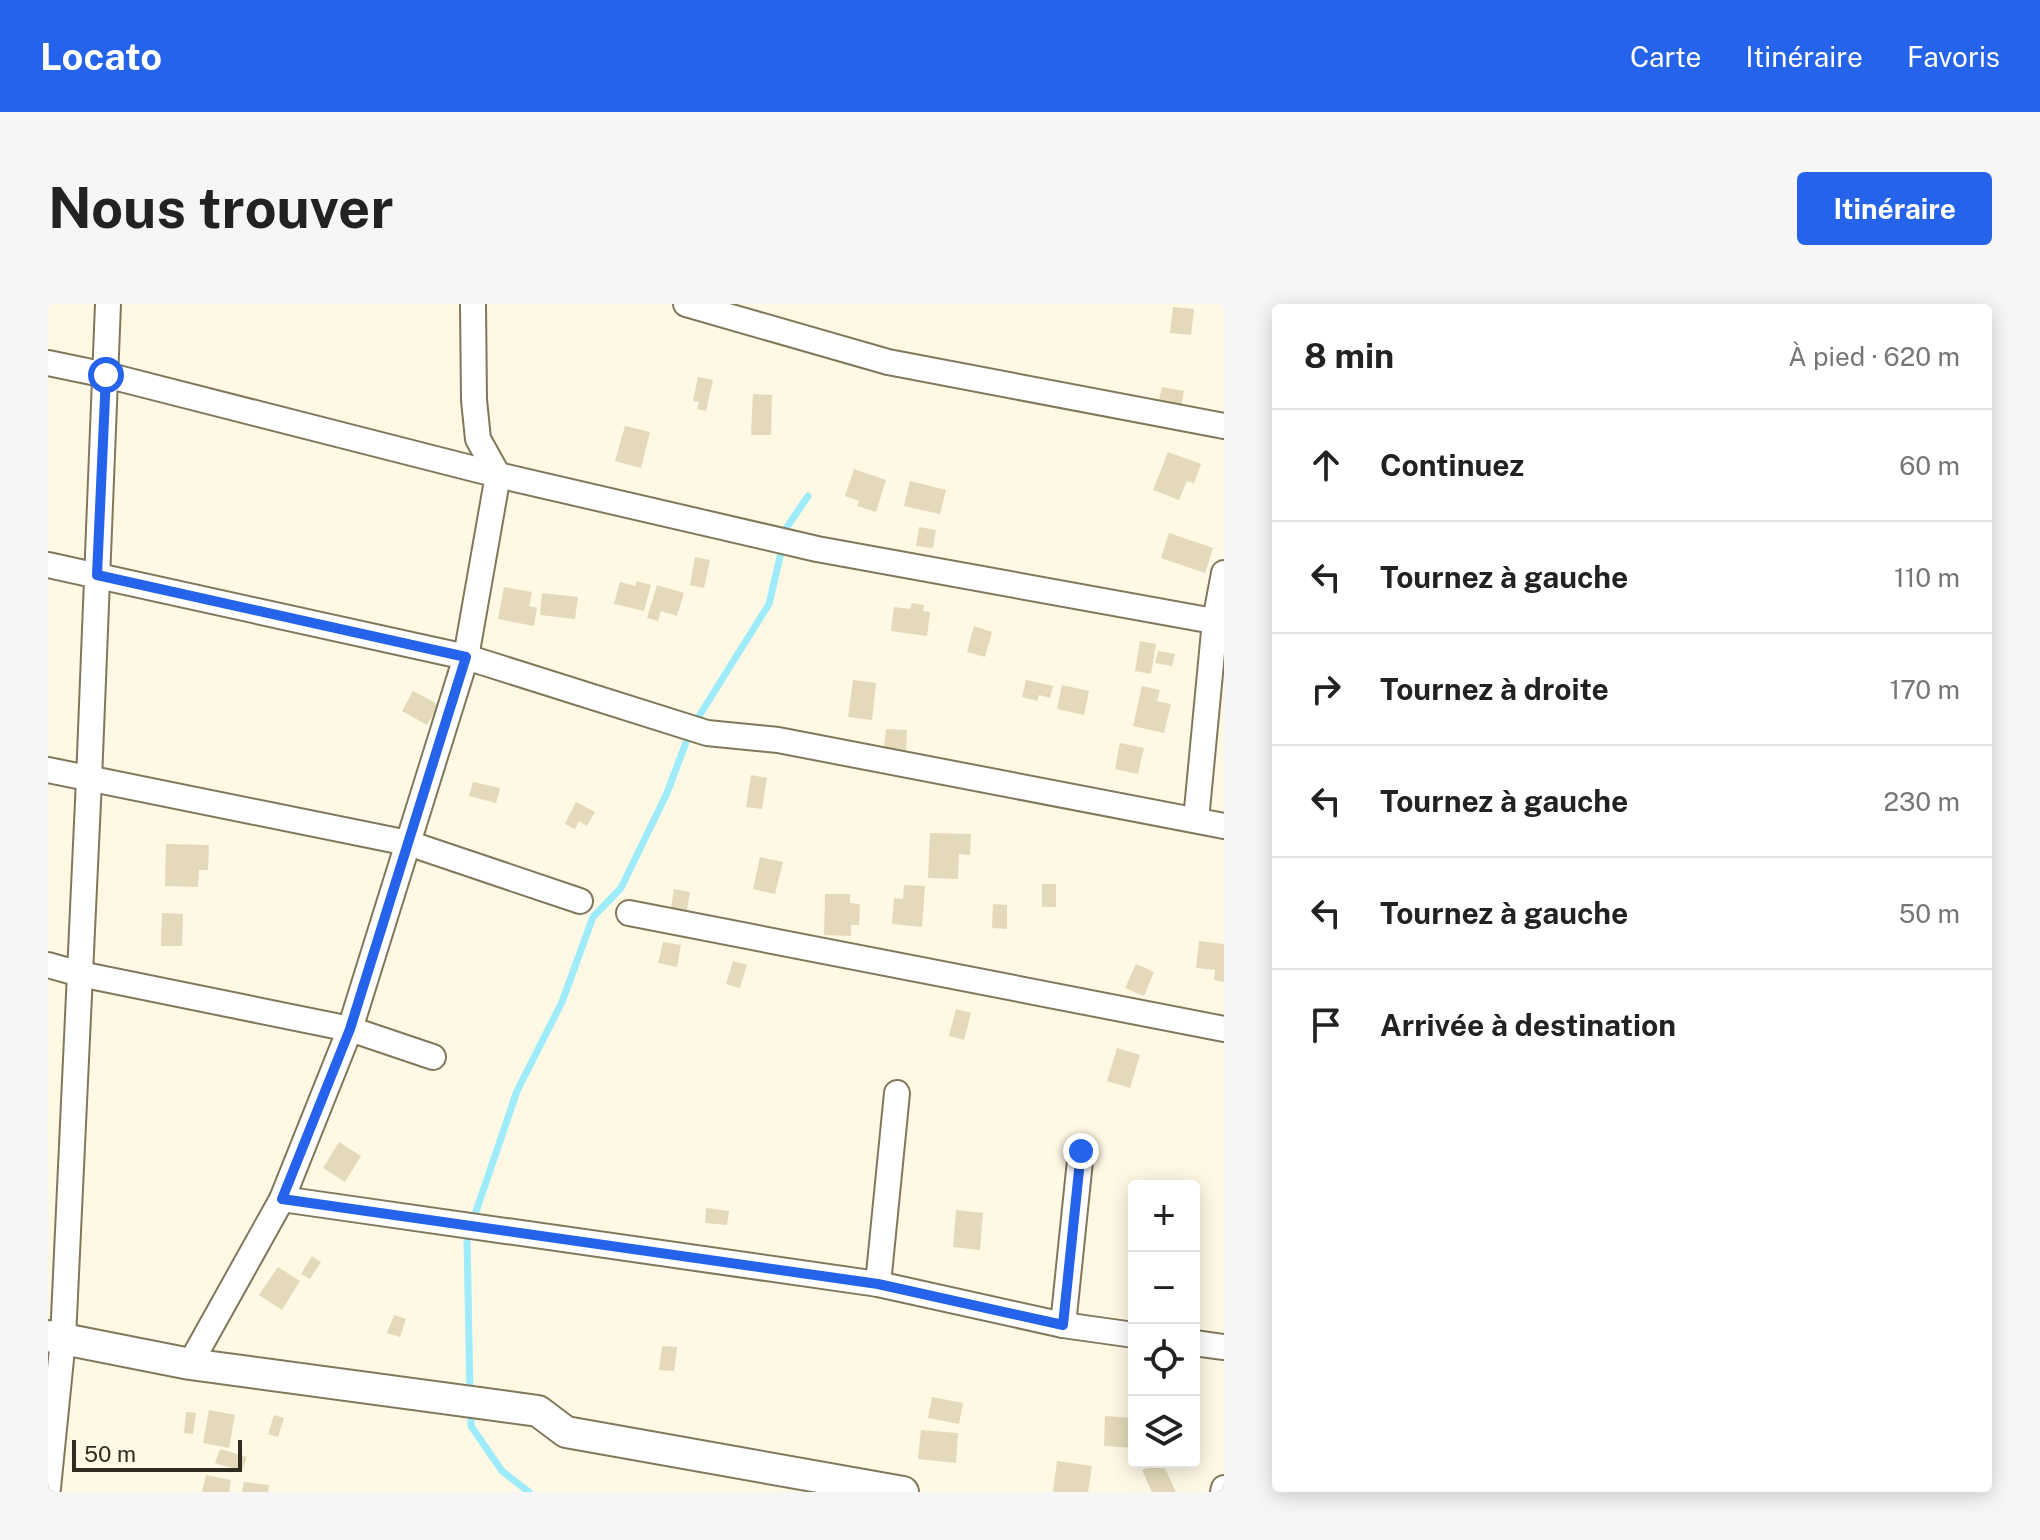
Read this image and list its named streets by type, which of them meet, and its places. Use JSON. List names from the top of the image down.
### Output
{
  "scale_bar": "50 m",
  "page": {
    "header": "Locato",
    "nav": ["Carte", "Itinéraire", "Favoris"],
    "buttons": "Itinéraire",
    "title": "Nous trouver",
    "heading": ["8 min", "À pied · 620 m"],
    "list": [
      ["Continuez", "60 m"],
      ["Tournez à gauche", "110 m"],
      ["Tournez à droite", "170 m"],
      ["Tournez à gauche", "230 m"],
      ["Tournez à gauche", "50 m"],
      "Arrivée à destination"
    ],
    "map_buttons": ["+", "−"],
    "scale": "50 m"
  }
}
